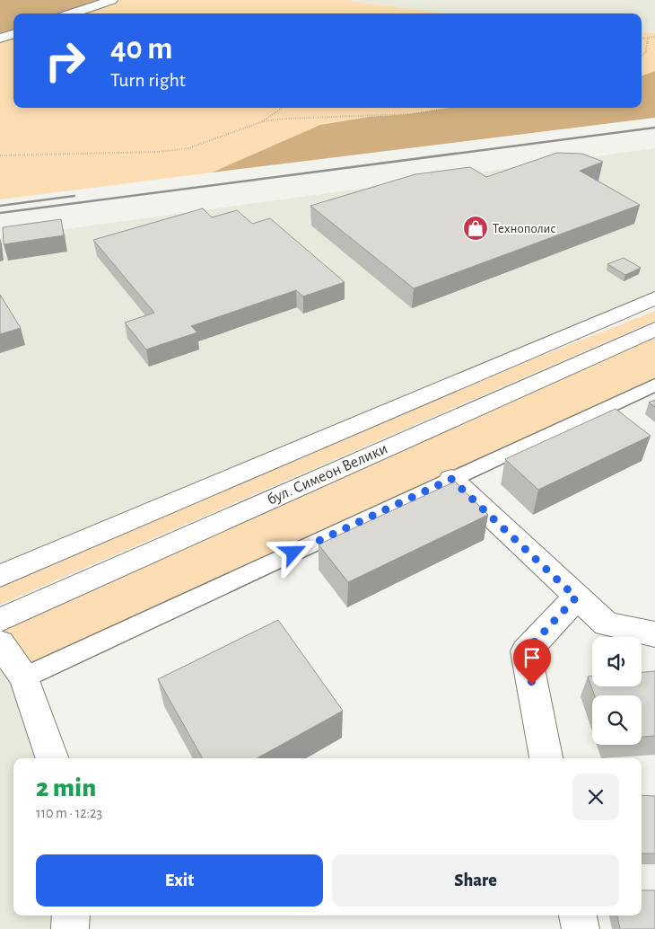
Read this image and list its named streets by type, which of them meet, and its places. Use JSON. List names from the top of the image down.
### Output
{
  "streets": {
    "main road": ["бул. Симеон Велики"]
  },
  "places": {
    "shop": ["Технополис"]
  },
  "page": {
    "turn": ["40 m", "Turn right"],
    "heading": ["2 min", "110 m · 12:23"],
    "buttons": ["Exit", "Share"]
  }
}
